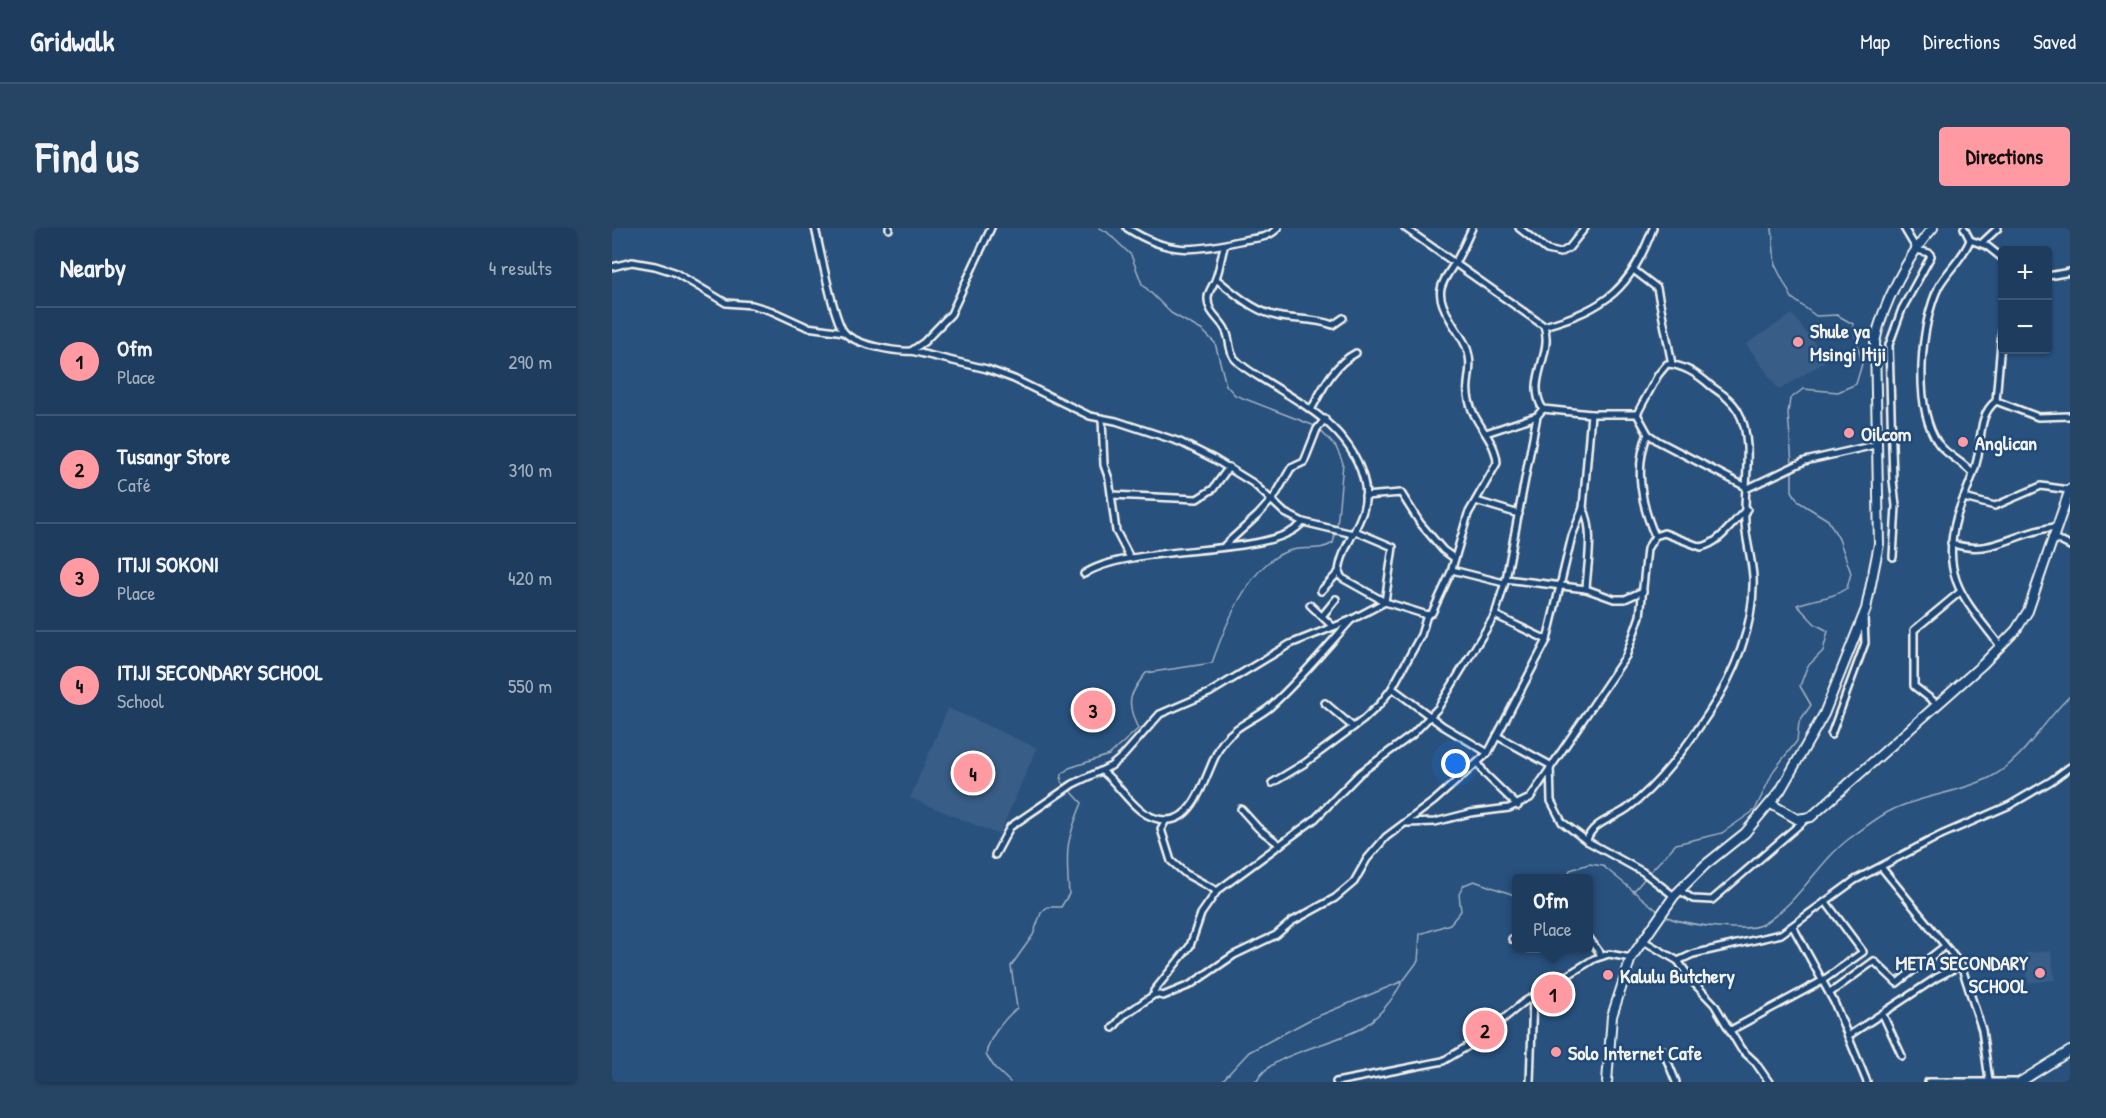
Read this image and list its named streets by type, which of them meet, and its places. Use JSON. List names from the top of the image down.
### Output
{
  "places": [
    "Shule ya Msingi Itiji",
    "Oilcom",
    "Anglican",
    "META SECONDARY SCHOOL",
    "Kalulu Butchery",
    "Solo Internet Cafe"
  ],
  "page": {
    "header": "Gridwalk",
    "nav": ["Map", "Directions", "Saved"],
    "buttons": "Directions",
    "title": "Find us",
    "heading": ["Nearby", "4 results"],
    "map_buttons": ["+", "−"],
    "list": [
      {
        "mark": "1",
        "name": "Ofm",
        "note": "Place",
        "value": "290 m"
      },
      {
        "mark": "2",
        "name": "Tusangr Store",
        "note": "Café",
        "value": "310 m"
      },
      {
        "mark": "3",
        "name": "ITIJI SOKONI",
        "note": "Place",
        "value": "420 m"
      },
      {
        "mark": "4",
        "name": "ITIJI SECONDARY SCHOOL",
        "note": "School",
        "value": "550 m"
      }
    ],
    "pins": [
      "3",
      "4",
      "1",
      "2"
    ],
    "popup": ["Ofm", "Place"]
  }
}
